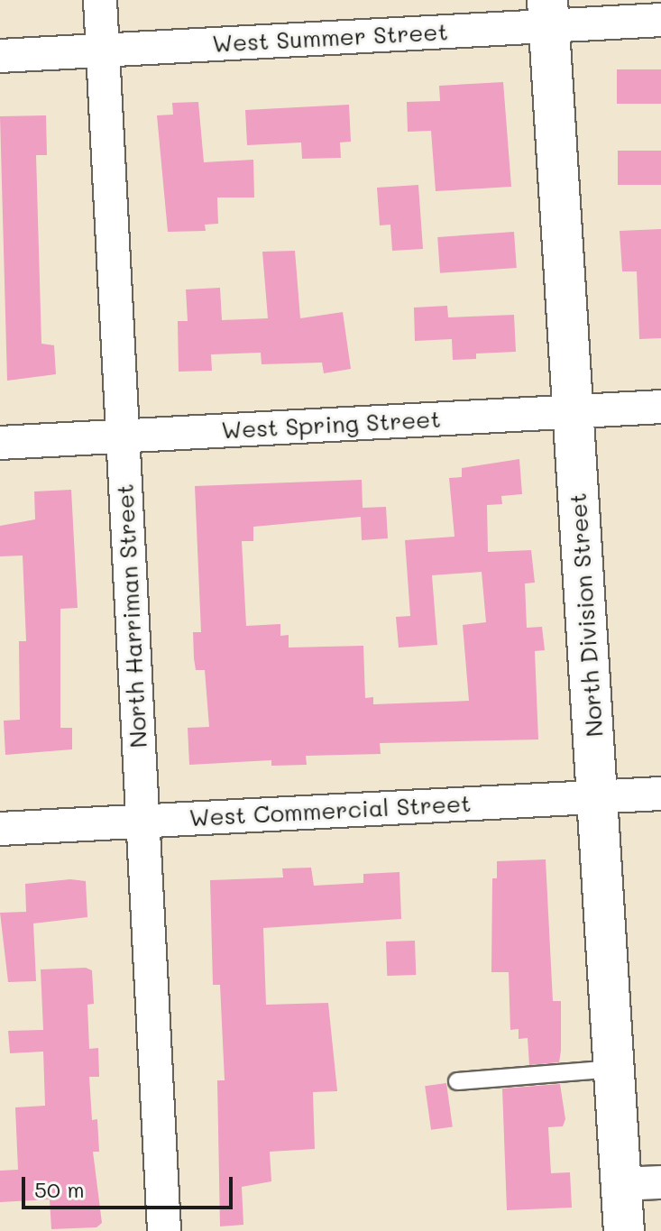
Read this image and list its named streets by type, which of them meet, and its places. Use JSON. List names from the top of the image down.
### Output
{
  "streets": {
    "street": [
      "West Summer Street",
      "West Spring Street",
      "North Division Street",
      "North Harriman Street",
      "West Commercial Street"
    ]
  },
  "crossings": [
    ["West Summer Street", "North Division Street"],
    ["West Summer Street", "North Harriman Street"],
    ["West Spring Street", "North Division Street"],
    ["West Spring Street", "North Harriman Street"],
    ["North Division Street", "West Commercial Street"],
    ["North Harriman Street", "West Commercial Street"]
  ],
  "scale_bar": "50 m"
}
